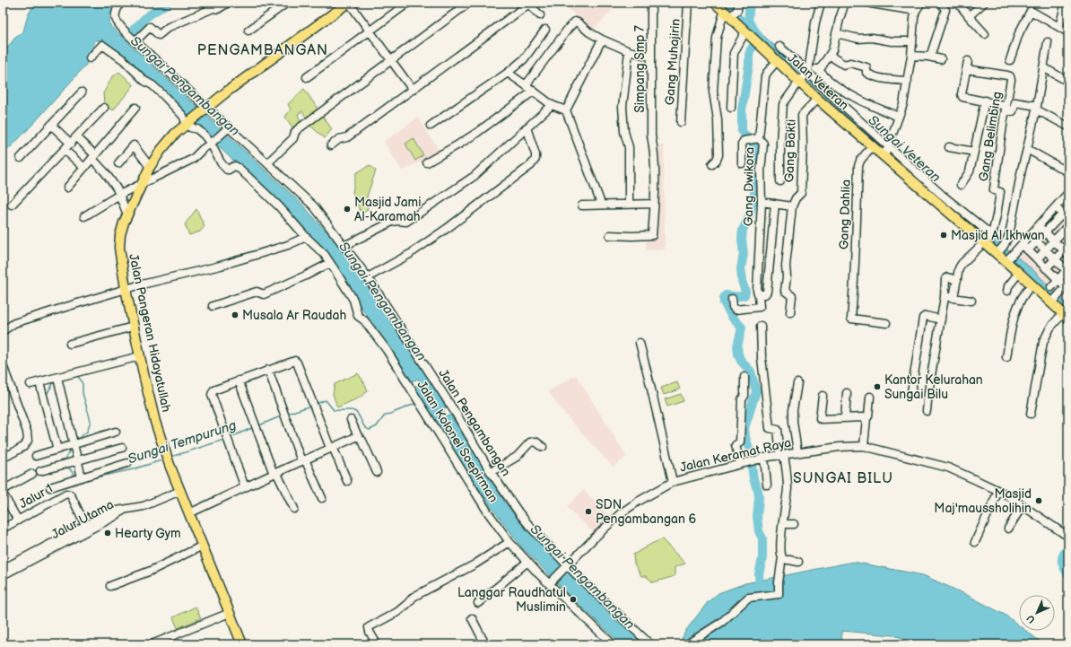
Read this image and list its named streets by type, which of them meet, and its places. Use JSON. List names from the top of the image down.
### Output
{
  "streets": {
    "main road": ["Jalan Veteran", "Jalan Pangeran Hidayatullah"],
    "street": [
      "Gang Muhajirin",
      "Simpang Smp 7",
      "Gang Belimbing",
      "Gang Bakti",
      "Gang Dwikora",
      "Gang Dahlia",
      "Jalan Pengambangan",
      "Jalan Kolonel Soepirman",
      "Jalan Keramat Raya",
      "Jalur 1",
      "Jalur Utama"
    ]
  },
  "crossings": [
    ["Jalan Veteran", "Gang Belimbing"],
    ["Jalan Veteran", "Gang Bakti"],
    ["Jalan Veteran", "Gang Dwikora"],
    ["Jalan Veteran", "Gang Dahlia"],
    ["Jalan Pangeran Hidayatullah", "Jalan Pengambangan"],
    ["Jalan Pangeran Hidayatullah", "Jalan Kolonel Soepirman"],
    ["Jalan Pangeran Hidayatullah", "Jalur Utama"],
    ["Jalan Pengambangan", "Jalan Keramat Raya"],
    ["Jalan Kolonel Soepirman", "Jalan Keramat Raya"],
    ["Jalur 1", "Jalur Utama"]
  ],
  "districts": ["PENGAMBANGAN", "SUNGAI BILU"],
  "water": ["Sungai Pengambangan", "Sungai Veteran", "Sungai Tempurung"],
  "places": [
    "Masjid Jami Al-Karamah",
    "Masjid Al Ikhwan",
    "Musala Ar Raudah",
    "Kantor Kelurahan Sungai Bilu",
    "Masjid Maj'maussholihin",
    "SDN Pengambangan 6",
    "Hearty Gym",
    "Langgar Raudhatul Muslimin"
  ],
  "north": "bottom left"
}
